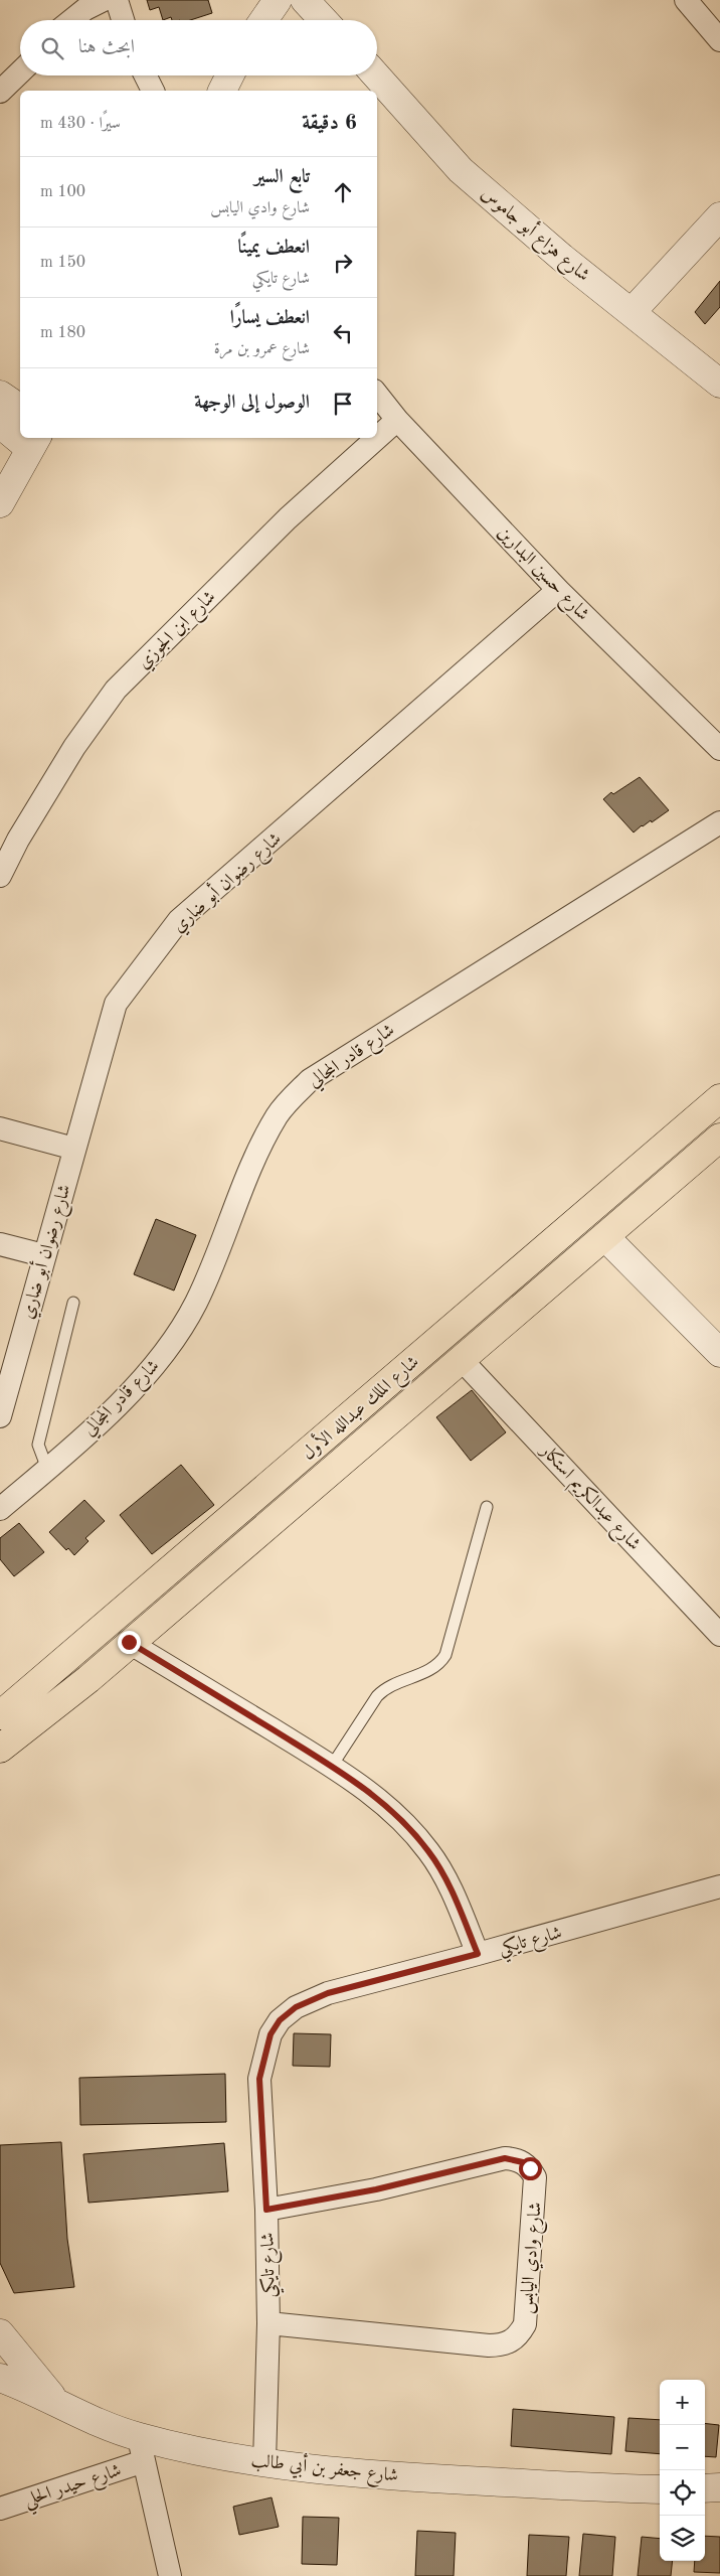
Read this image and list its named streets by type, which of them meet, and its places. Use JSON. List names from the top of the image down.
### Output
{
  "streets": {
    "main road": ["شارع الملك عبدالله الأول"],
    "street": [
      "شارع هزاع أبو جاموس",
      "شارع حسين البدارين",
      "شارع ابن الجوزي",
      "شارع رضوان أبو ضاري",
      "شارع قادر المجالي",
      "شارع عبدالكريم استكار",
      "شارع تايكي",
      "شارع وادي اليابس",
      "شارع جعفر بن أبي طالب",
      "شارع حيدر الحلي"
    ]
  },
  "crossings": [
    ["شارع حسين البدارين", "شارع ابن الجوزي"],
    ["شارع حسين البدارين", "شارع رضوان أبو ضاري"],
    ["شارع الملك عبدالله الأول", "شارع عبدالكريم استكار"],
    ["شارع تايكي", "شارع وادي اليابس"],
    ["شارع تايكي", "شارع جعفر بن أبي طالب"],
    ["شارع جعفر بن أبي طالب", "شارع حيدر الحلي"]
  ],
  "page": {
    "search": "ابحث هنا",
    "heading": ["6 دقيقة", "سيرًا · 430 m"],
    "list": [
      ["تابع السير", "شارع وادي اليابس", "100 m"],
      ["انعطف يمينًا", "شارع تايكي", "150 m"],
      ["انعطف يسارًا", "شارع عمرو بن مرة", "180 m"],
      "الوصول إلى الوجهة"
    ],
    "map_buttons": ["+", "−"]
  }
}
